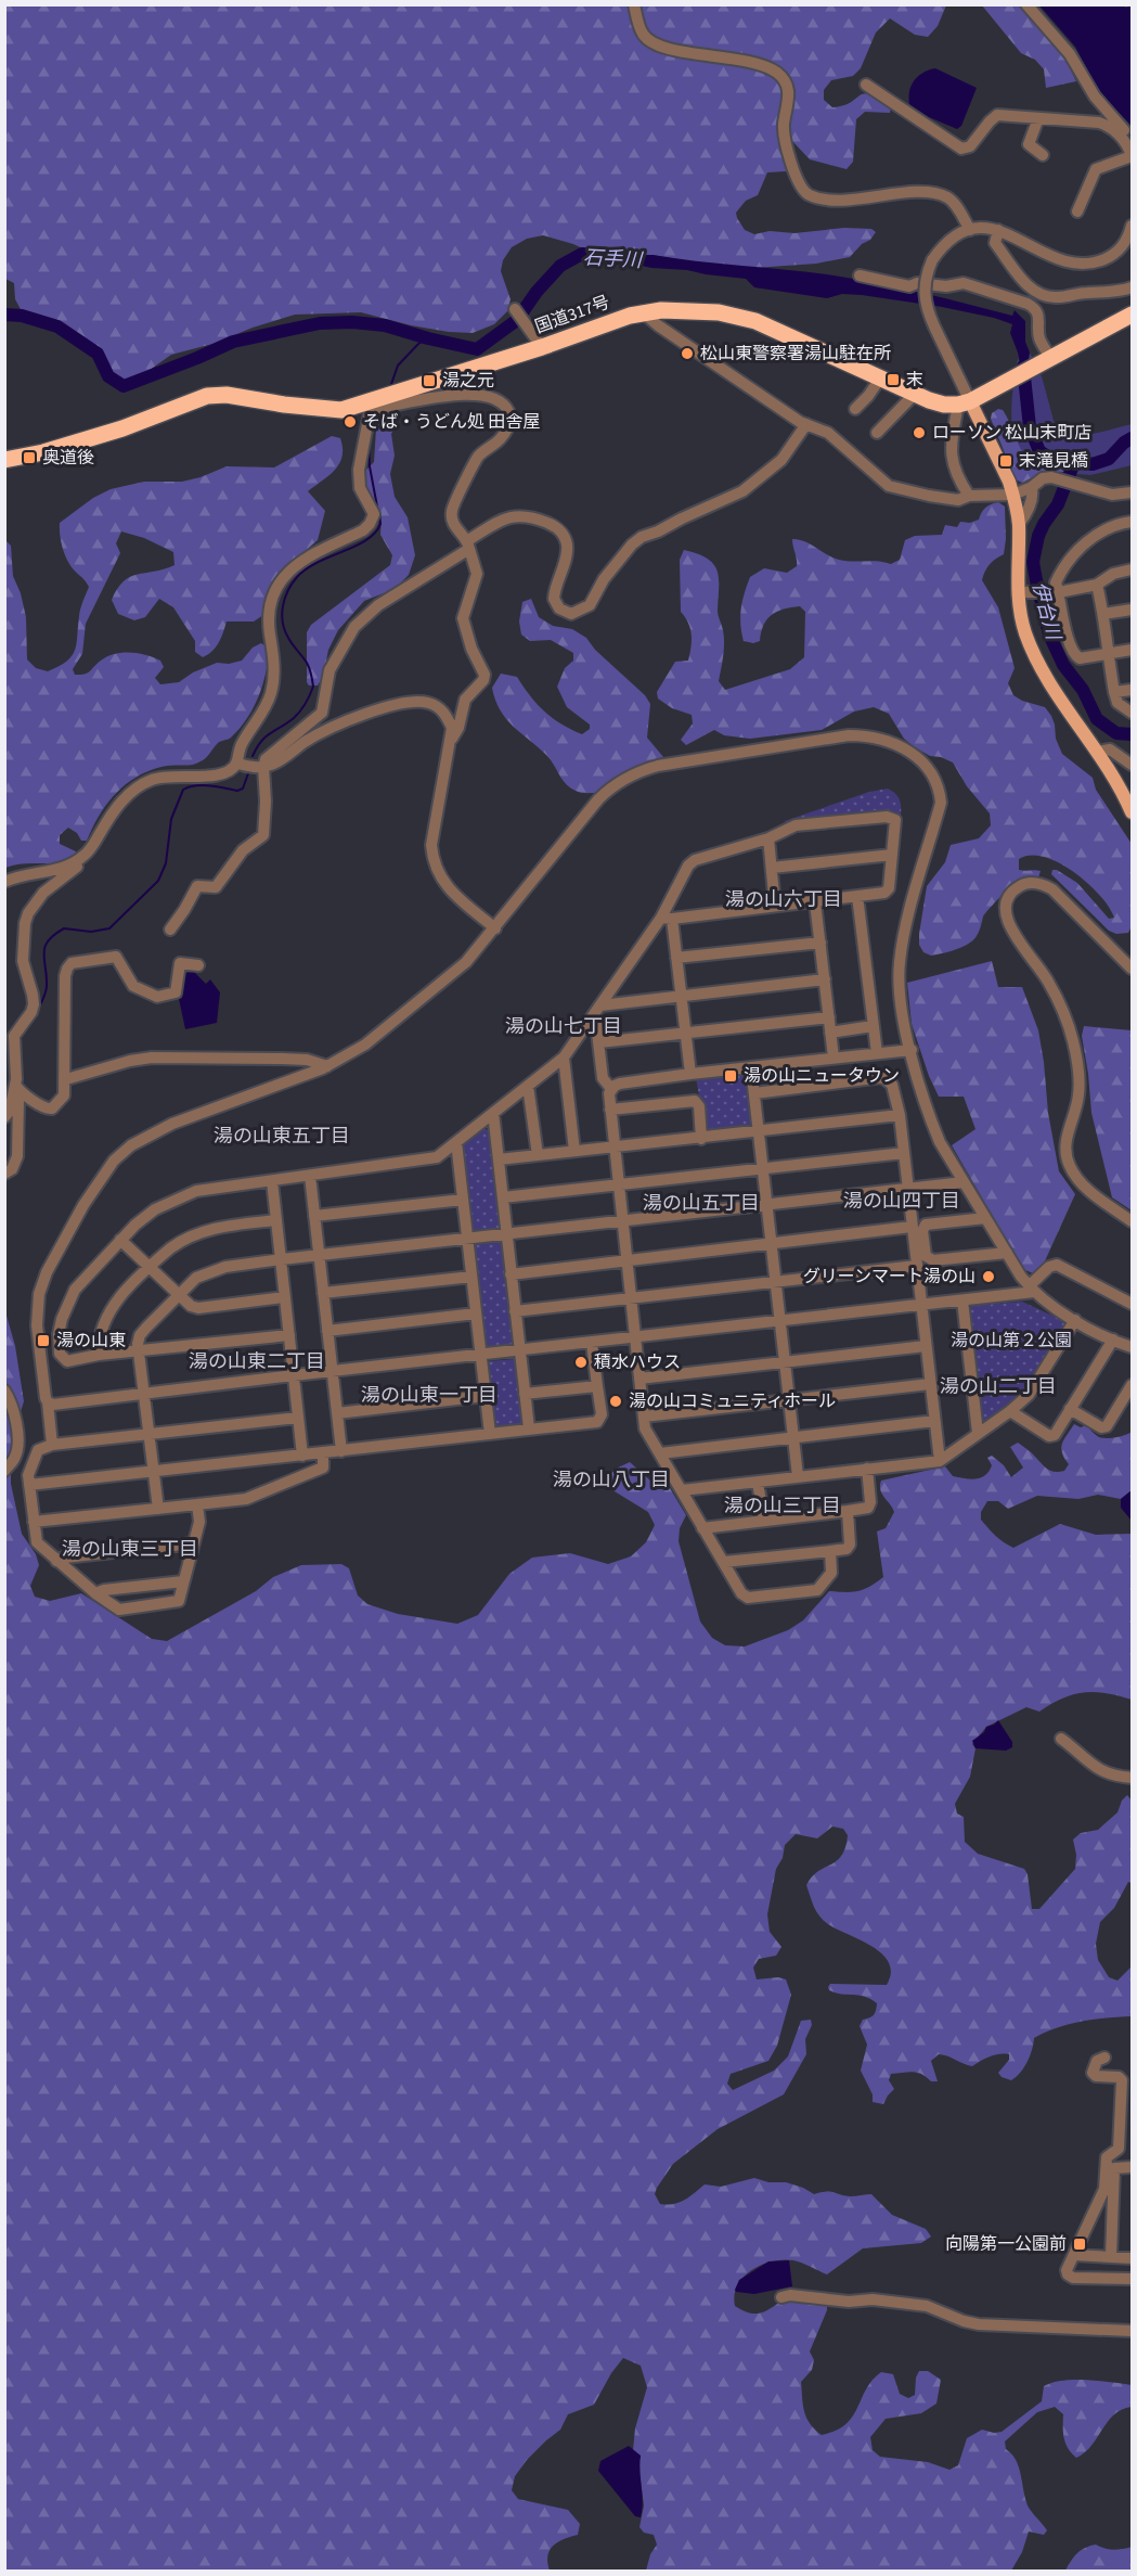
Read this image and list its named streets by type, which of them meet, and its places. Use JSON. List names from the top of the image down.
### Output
{
  "streets": {
    "highway": ["国道317号"]
  },
  "districts": [
    "湯の山六丁目",
    "湯の山七丁目",
    "湯の山東五丁目",
    "湯の山四丁目",
    "湯の山五丁目",
    "湯の山東二丁目",
    "湯の山二丁目",
    "湯の山東一丁目",
    "湯の山八丁目",
    "湯の山三丁目",
    "湯の山東三丁目"
  ],
  "water": ["石手川", "伊台川"],
  "parks": ["湯の山第２公園"],
  "places": {
    "other": [
      "松山東警察署湯山駐在所",
      "そば・うどん処 田舎屋",
      "ローソン 松山末町店",
      "グリーンマート湯の山",
      "積水ハウス",
      "湯の山コミュニティホール"
    ],
    "transit": [
      "末",
      "湯之元",
      "奥道後",
      "末滝見橋",
      "湯の山ニュータウン",
      "湯の山東",
      "向陽第一公園前"
    ]
  }
}
